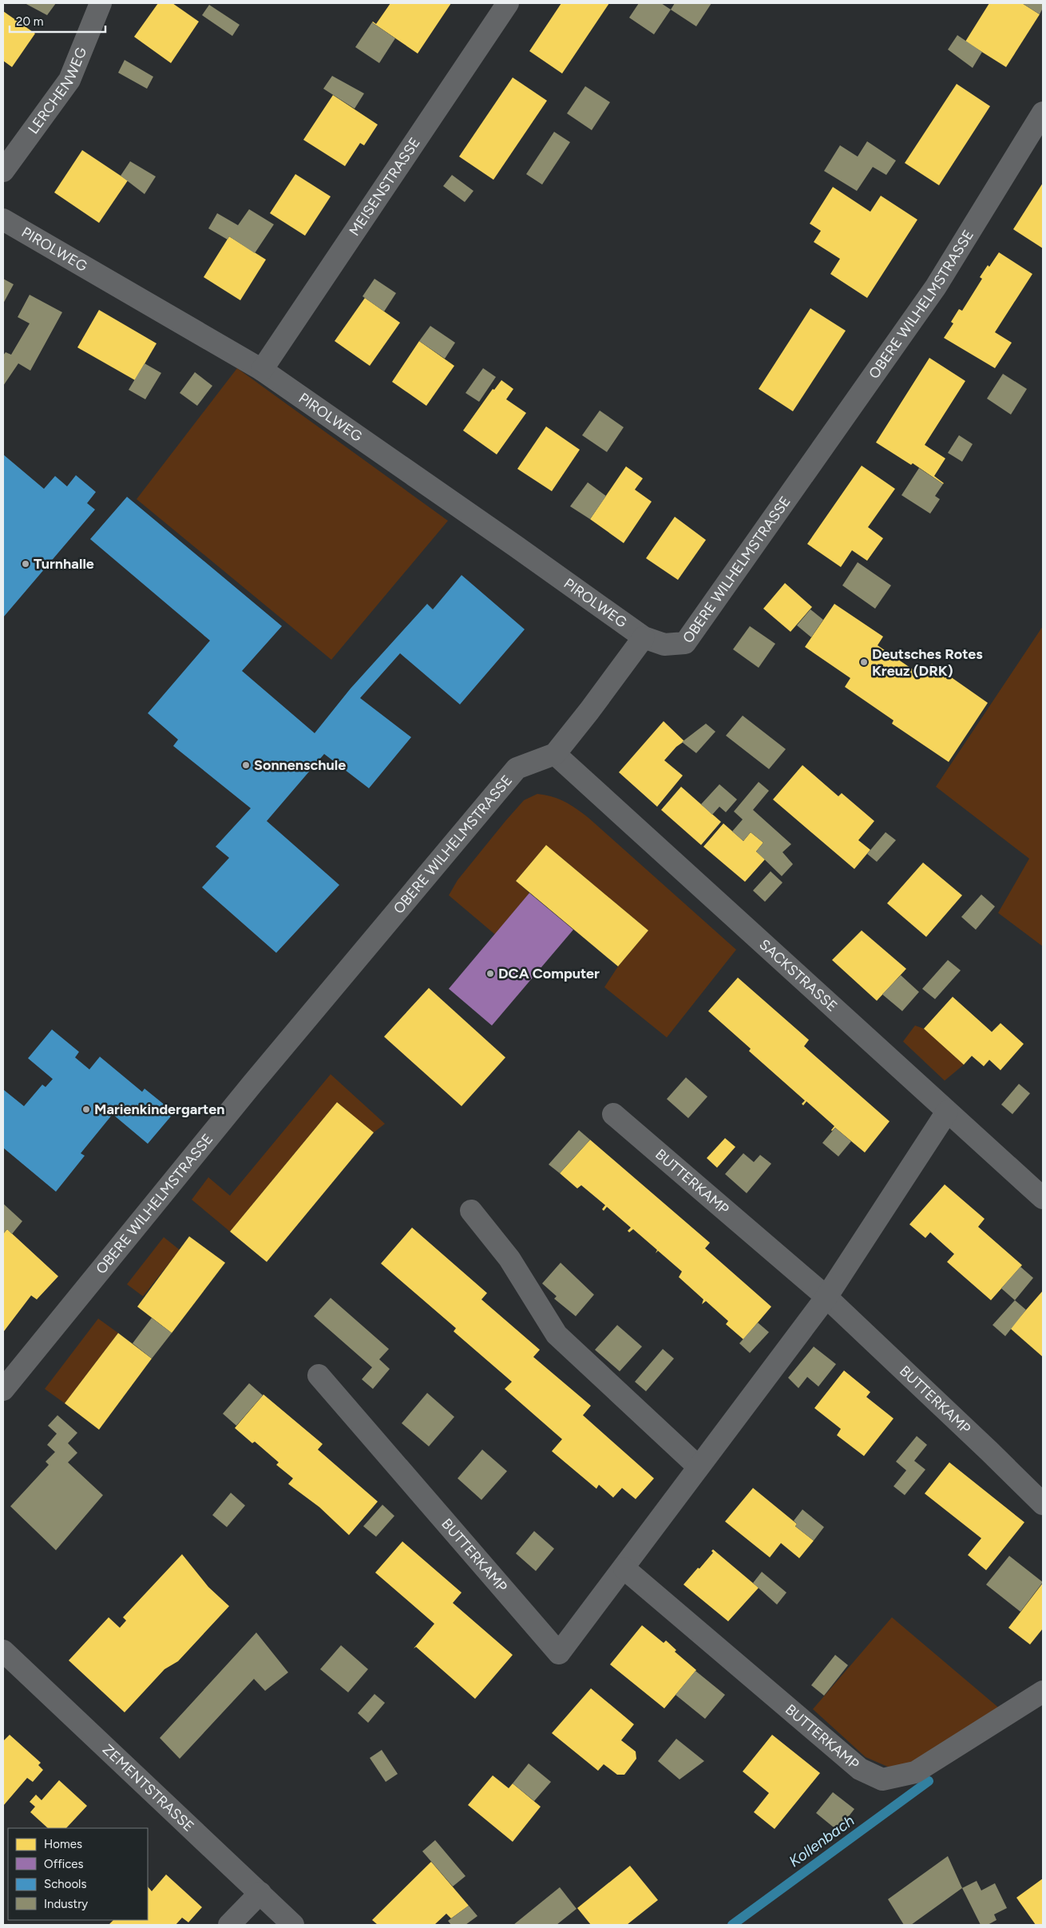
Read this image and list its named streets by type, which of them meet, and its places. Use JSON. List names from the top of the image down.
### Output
{
  "streets": {
    "street": [
      "LERCHENWEG",
      "MEISENSTRASSE",
      "PIROLWEG",
      "OBERE WILHELMSTRASSE",
      "SACKSTRASSE",
      "BUTTERKAMP",
      "ZEMENTSTRASSE"
    ]
  },
  "crossings": [
    ["MEISENSTRASSE", "PIROLWEG"],
    ["PIROLWEG", "OBERE WILHELMSTRASSE"],
    ["OBERE WILHELMSTRASSE", "SACKSTRASSE"],
    ["SACKSTRASSE", "BUTTERKAMP"]
  ],
  "water": ["Kollenbach"],
  "places": [
    "Turnhalle",
    "Deutsches Rotes Kreuz (DRK)",
    "Sonnenschule",
    "DCA Computer",
    "Marienkindergarten"
  ],
  "legend": [
    "Homes",
    "Offices",
    "Schools",
    "Industry"
  ],
  "scale_bar": "20 m"
}
